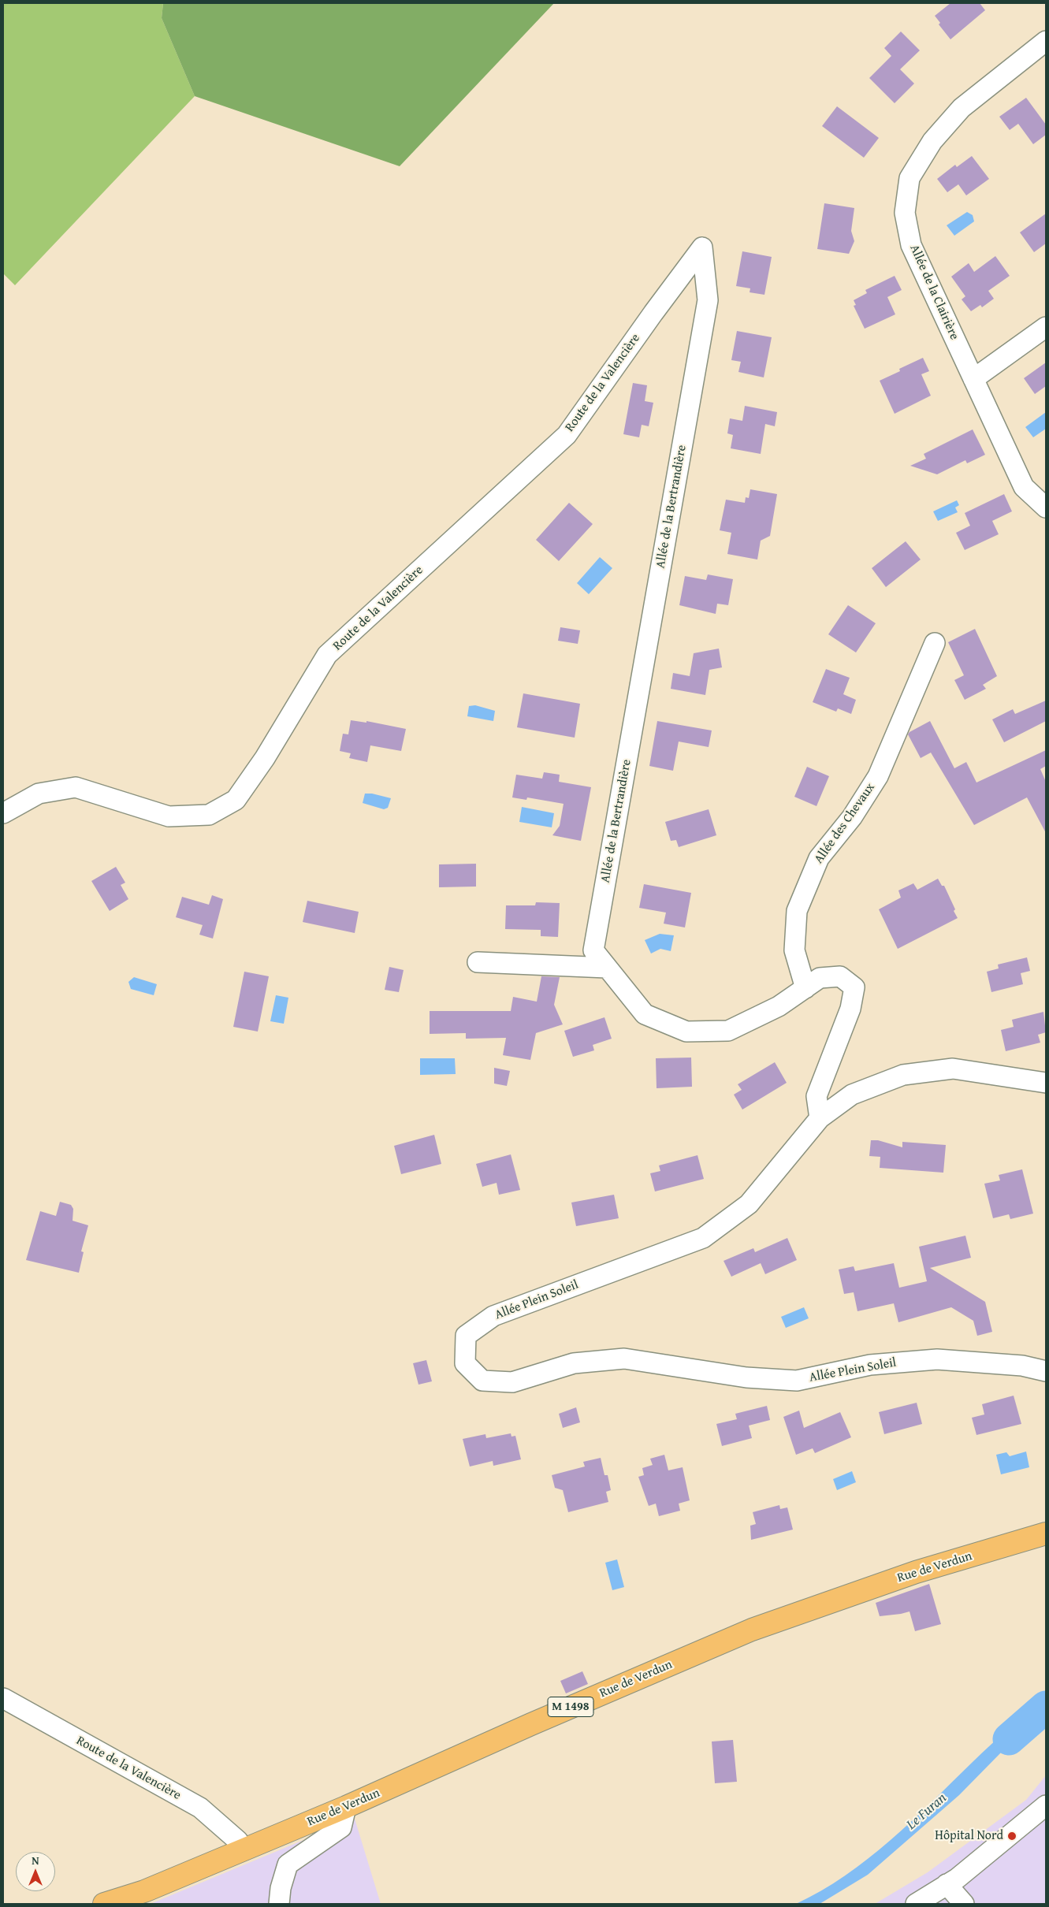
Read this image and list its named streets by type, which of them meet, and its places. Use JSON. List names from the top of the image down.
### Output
{
  "streets": {
    "main road": ["Rue de Verdun", "M 1498"],
    "street": [
      "Allée de la Clairière",
      "Route de la Valencière",
      "Allée de la Bertrandière",
      "Allée des Chevaux",
      "Allée Plein Soleil"
    ]
  },
  "crossings": [
    ["Route de la Valencière", "Allée de la Bertrandière"],
    ["Route de la Valencière", "Rue de Verdun"],
    ["Allée de la Bertrandière", "Allée des Chevaux"],
    ["Allée de la Bertrandière", "Allée Plein Soleil"]
  ],
  "water": ["Le Furan"],
  "places": ["Hôpital Nord"],
  "north": "top"
}
